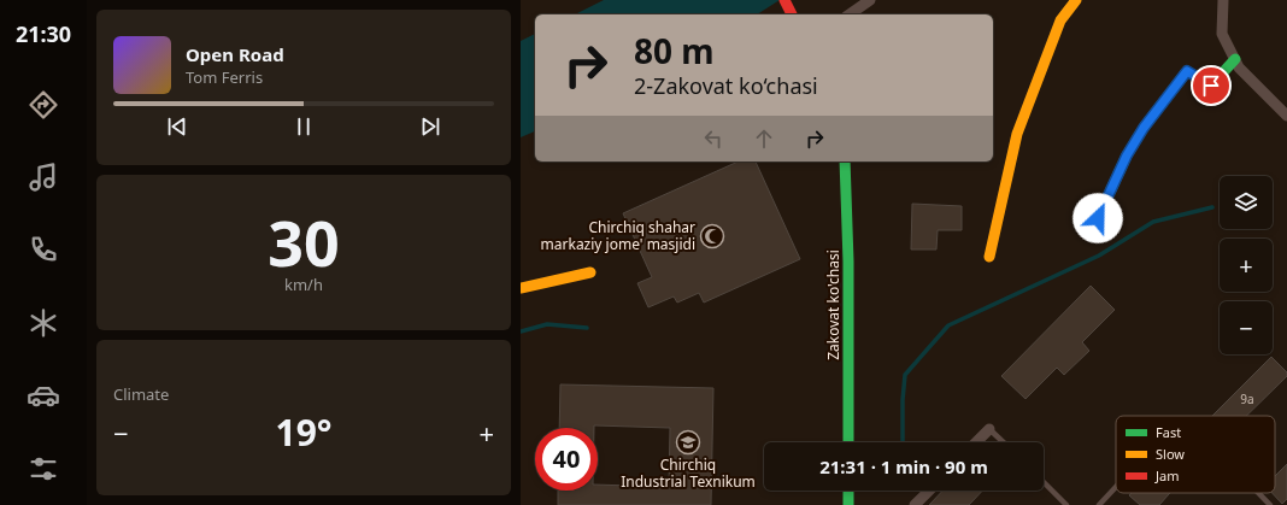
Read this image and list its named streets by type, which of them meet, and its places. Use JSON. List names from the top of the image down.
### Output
{
  "streets": {
    "street": ["Zakovat ko'chasi"]
  },
  "places": {
    "mosque": ["Chirchiq shahar markaziy jome' masjidi"],
    "school or university": ["Chirchiq Industrial Texnikum"]
  },
  "house_numbers": ["9a"],
  "legend": ["Fast", "Slow", "Jam"],
  "page": {
    "tabs": "21:30",
    "turn": ["80 m", "2-Zakovat ko‘chasi"],
    "song": ["Open Road", "Tom Ferris"],
    "tile": [
      ["30", "km/h"],
      "Climate"
    ],
    "map_buttons": ["+", "−"],
    "heat": ["−", "19°", "+"],
    "limit": "40",
    "trip": "21:31 · 1 min · 90 m"
  }
}
